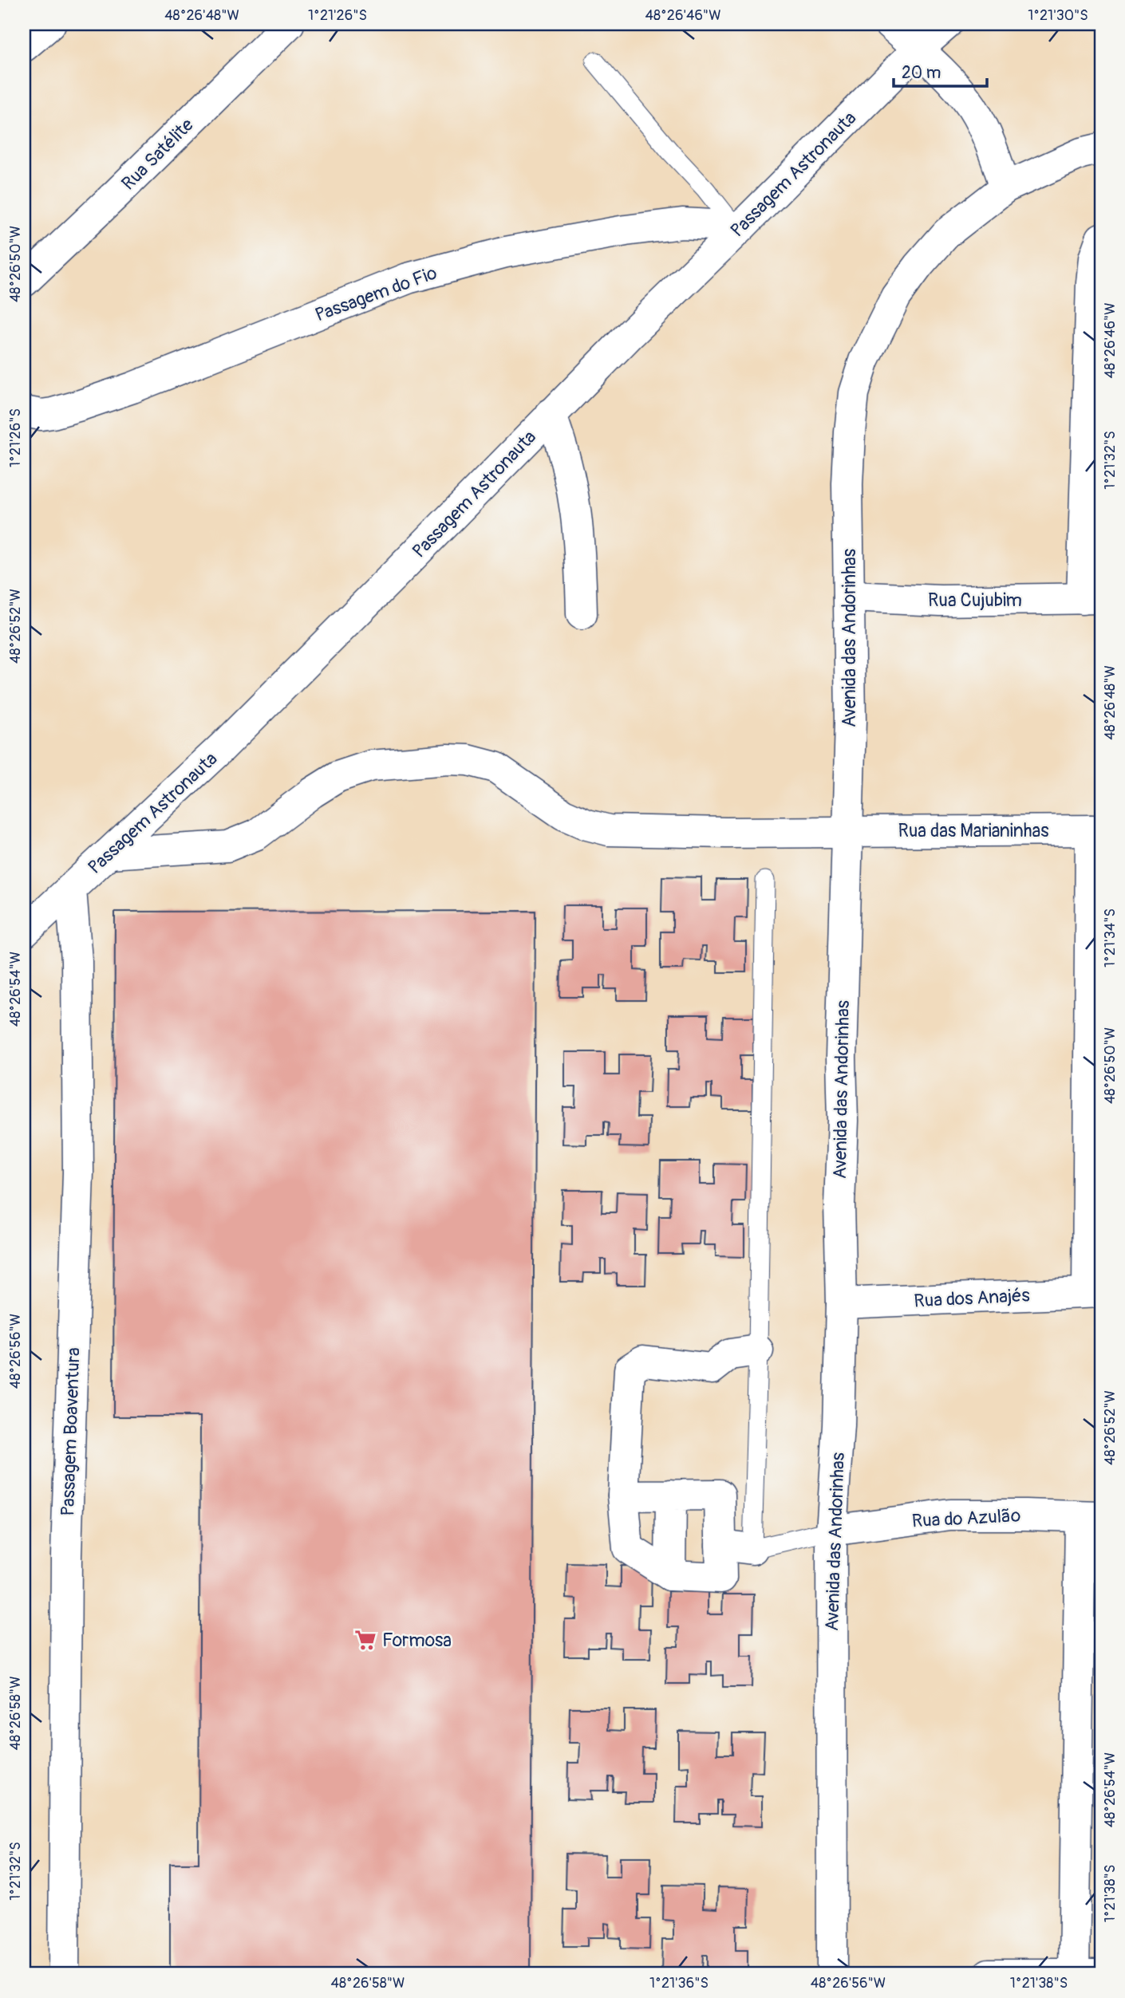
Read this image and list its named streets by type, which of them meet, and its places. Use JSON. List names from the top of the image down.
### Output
{
  "streets": {
    "street": [
      "Rua Satélite",
      "Passagem Astronauta",
      "Passagem do Fio",
      "Rua Cujubim",
      "Avenida das Andorinhas",
      "Rua das Marianinhas",
      "Rua dos Anajés",
      "Passagem Boaventura",
      "Rua do Azulão"
    ]
  },
  "crossings": [
    ["Passagem Astronauta", "Passagem do Fio"],
    ["Passagem Astronauta", "Rua das Marianinhas"],
    ["Passagem Astronauta", "Passagem Boaventura"],
    ["Rua Cujubim", "Avenida das Andorinhas"],
    ["Avenida das Andorinhas", "Rua das Marianinhas"],
    ["Avenida das Andorinhas", "Rua dos Anajés"],
    ["Avenida das Andorinhas", "Rua do Azulão"]
  ],
  "places": {
    "supermarket": ["Formosa"]
  },
  "scale_bar": "20 m",
  "coordinates": [
    "48°26'48\"W",
    "1°21'26\"S",
    "48°26'46\"W",
    "1°21'30\"S",
    "48°26'50\"W",
    "1°21'32\"S",
    "48°26'52\"W",
    "1°21'34\"S",
    "48°26'54\"W",
    "48°26'56\"W",
    "48°26'58\"W",
    "1°21'38\"S",
    "1°21'36\"S"
  ]
}
